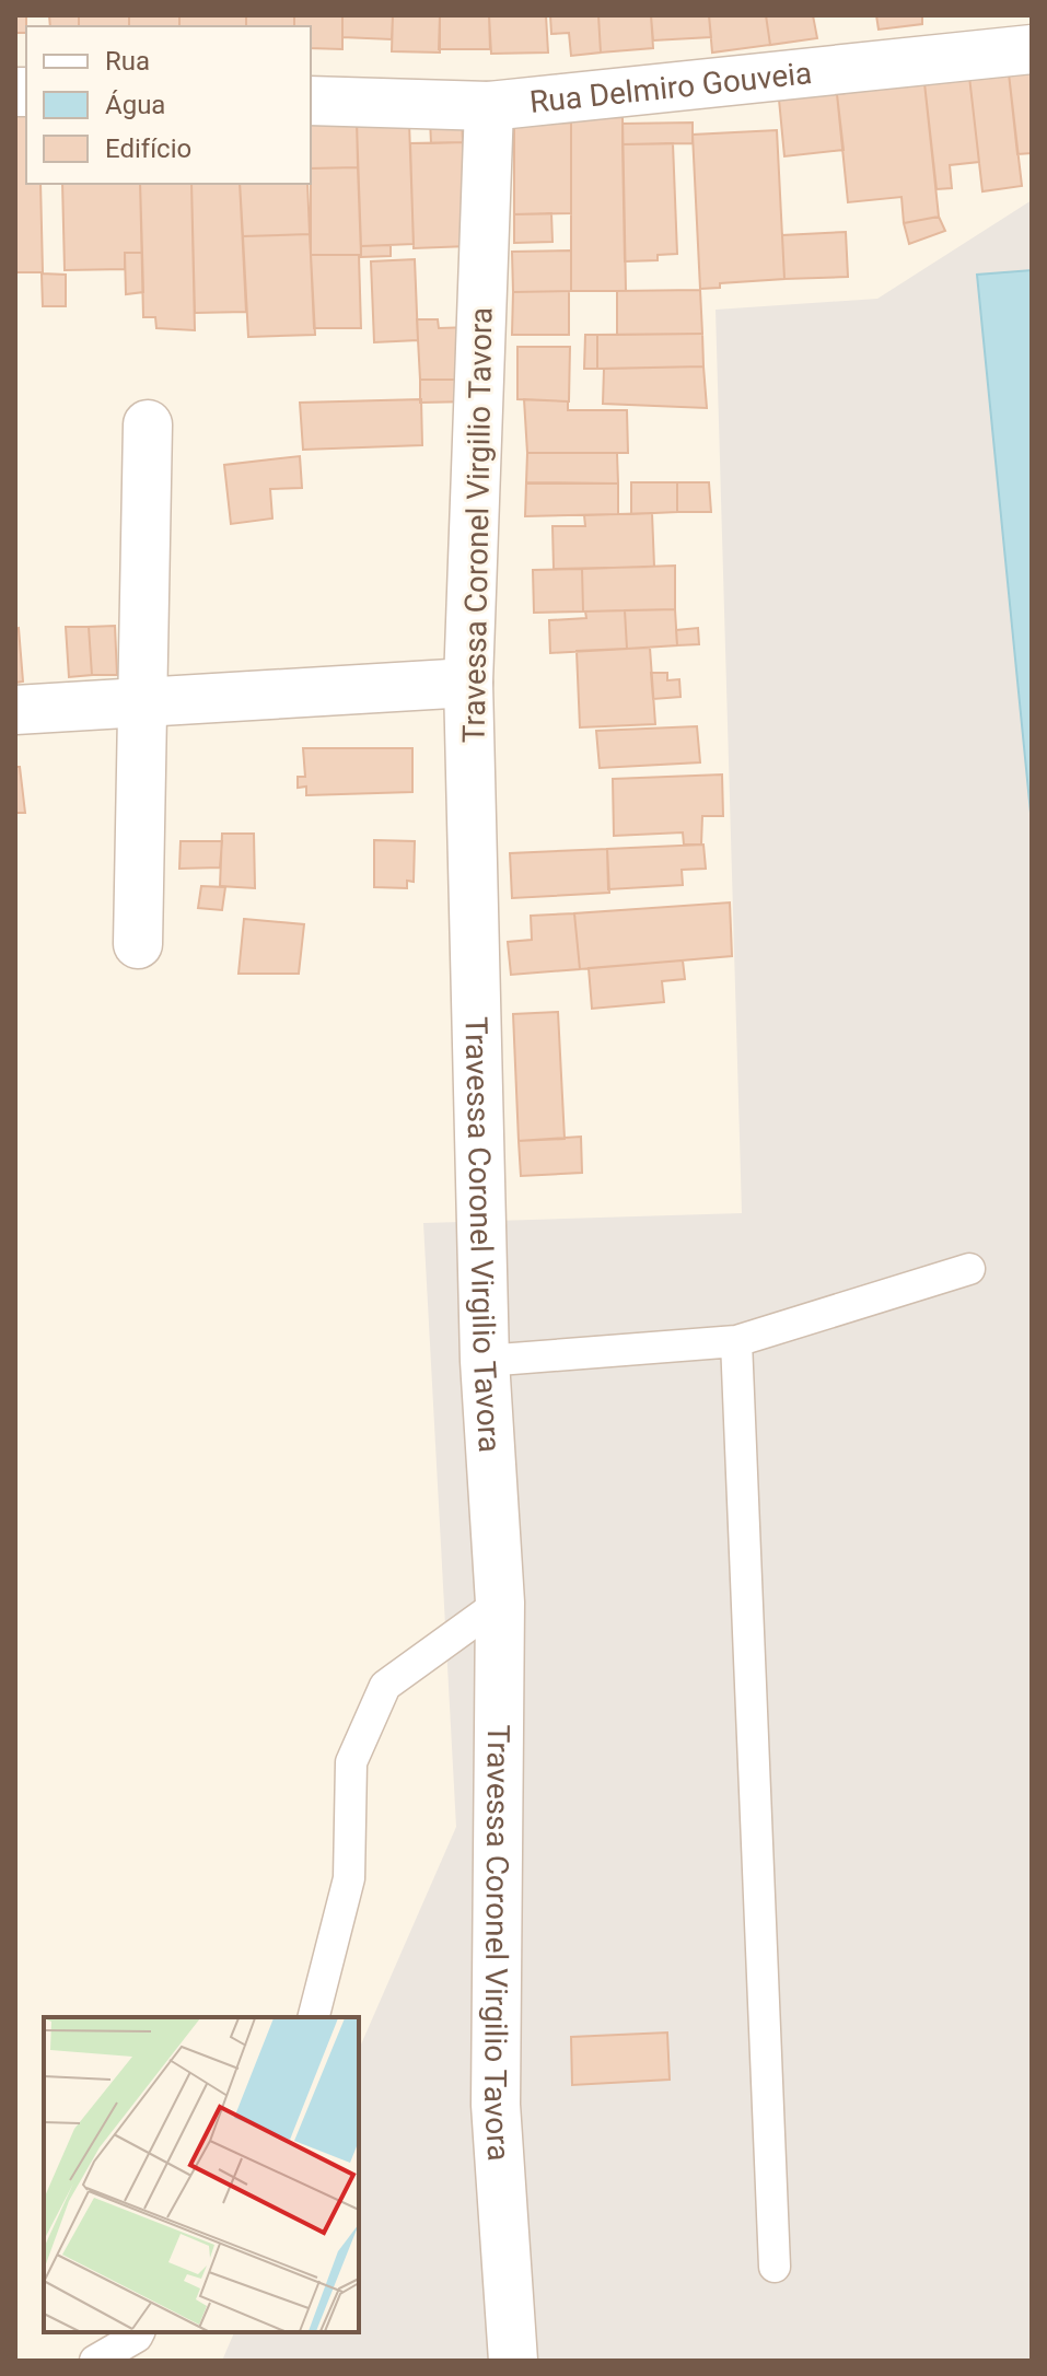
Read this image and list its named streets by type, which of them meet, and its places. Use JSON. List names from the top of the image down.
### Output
{
  "streets": {
    "street": ["Rua Delmiro Gouveia", "Travessa Coronel Virgilio Tavora"]
  },
  "crossings": [
    ["Rua Delmiro Gouveia", "Travessa Coronel Virgilio Tavora"]
  ],
  "legend": ["Rua", "Água", "Edifício"]
}
